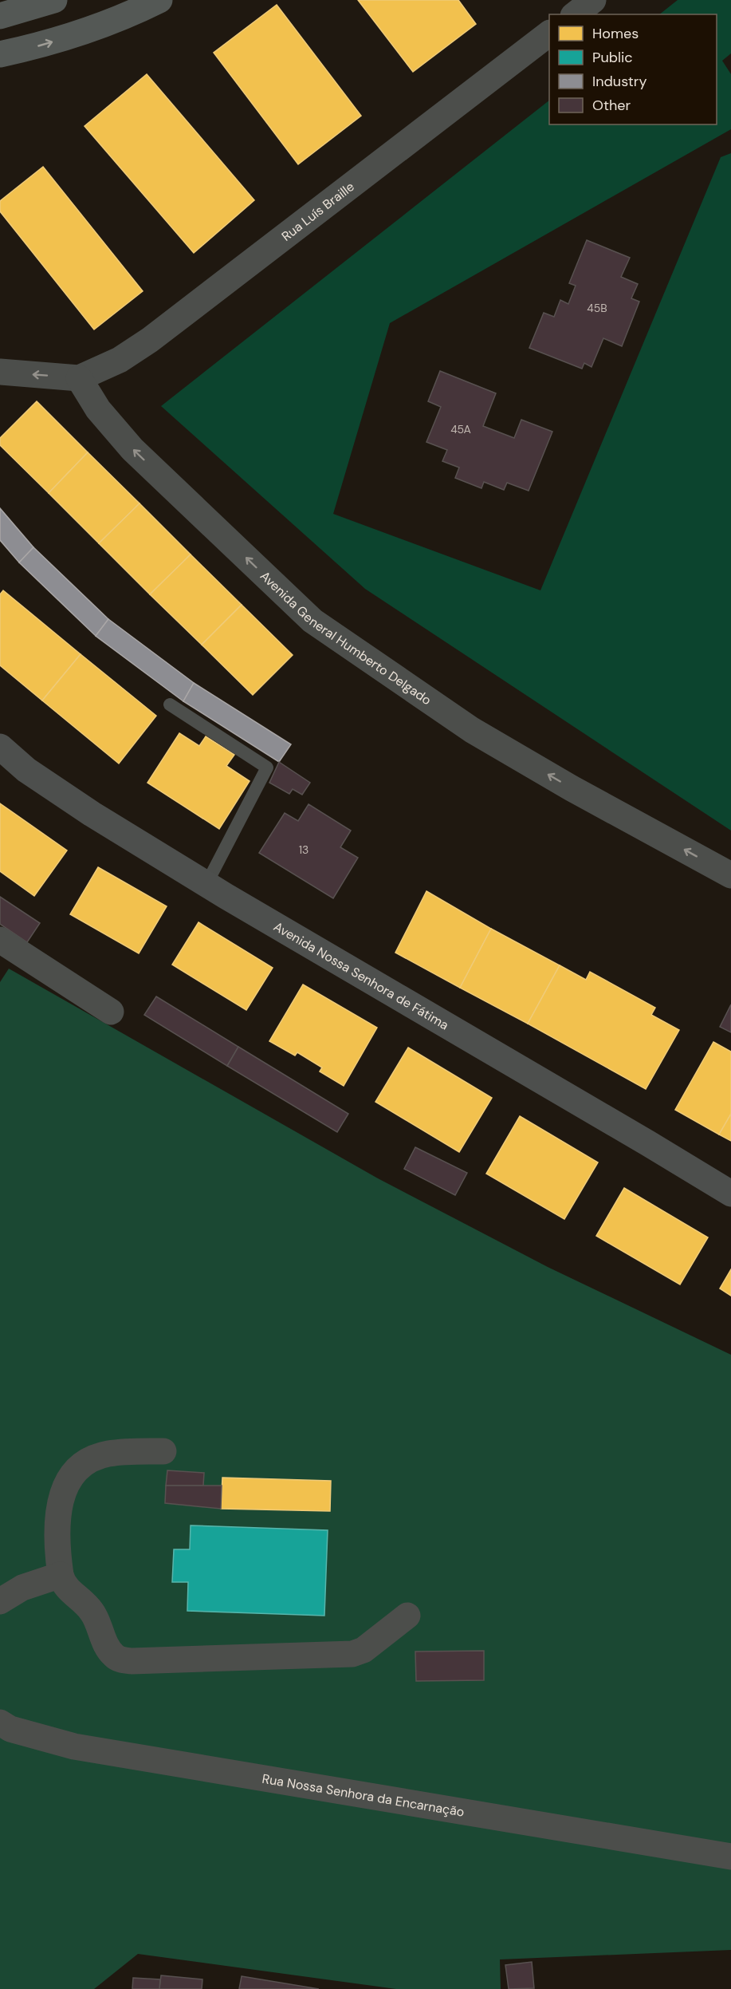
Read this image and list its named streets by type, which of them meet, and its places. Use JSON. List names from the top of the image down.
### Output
{
  "streets": {
    "main road": ["Avenida Nossa Senhora de Fátima"],
    "street": ["Rua Luís Braille", "Avenida General Humberto Delgado", "Rua Nossa Senhora da Encarnação"]
  },
  "crossings": [
    ["Rua Luís Braille", "Avenida General Humberto Delgado"]
  ],
  "one_way": ["Avenida General Humberto Delgado"],
  "house_numbers": ["45B", "45A", "13"],
  "legend": [
    "Homes",
    "Public",
    "Industry",
    "Other"
  ]
}
